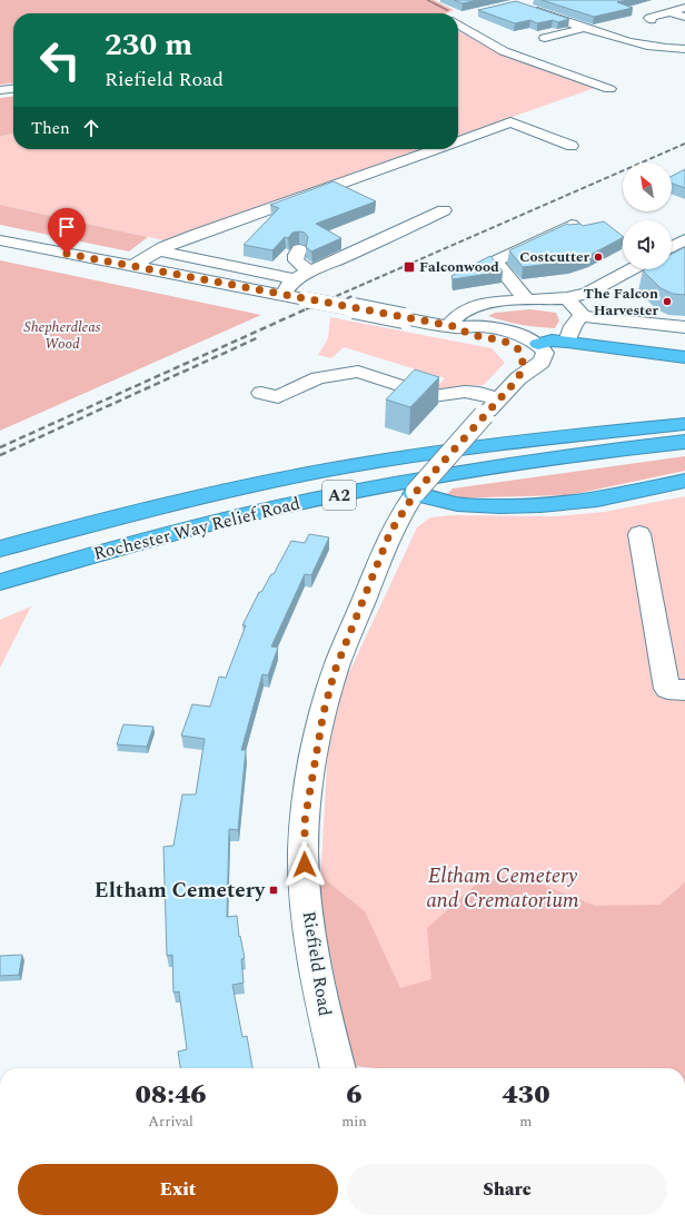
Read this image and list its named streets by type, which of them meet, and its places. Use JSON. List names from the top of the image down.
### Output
{
  "streets": {
    "highway": ["A2", "Rochester Way Relief Road"],
    "street": ["Riefield Road"]
  },
  "parks": ["Shepherdleas Wood", "Eltham Cemetery and Crematorium"],
  "places": {
    "other": ["Costcutter", "The Falcon Harvester"],
    "transit": ["Falconwood", "Eltham Cemetery"]
  },
  "north": "top left",
  "page": {
    "turn": ["230 m", "Riefield Road"],
    "then": "Then",
    "eta": [
      "08:46",
      "Arrival",
      "6",
      "min",
      "430",
      "m"
    ],
    "buttons": ["Exit", "Share"]
  }
}
